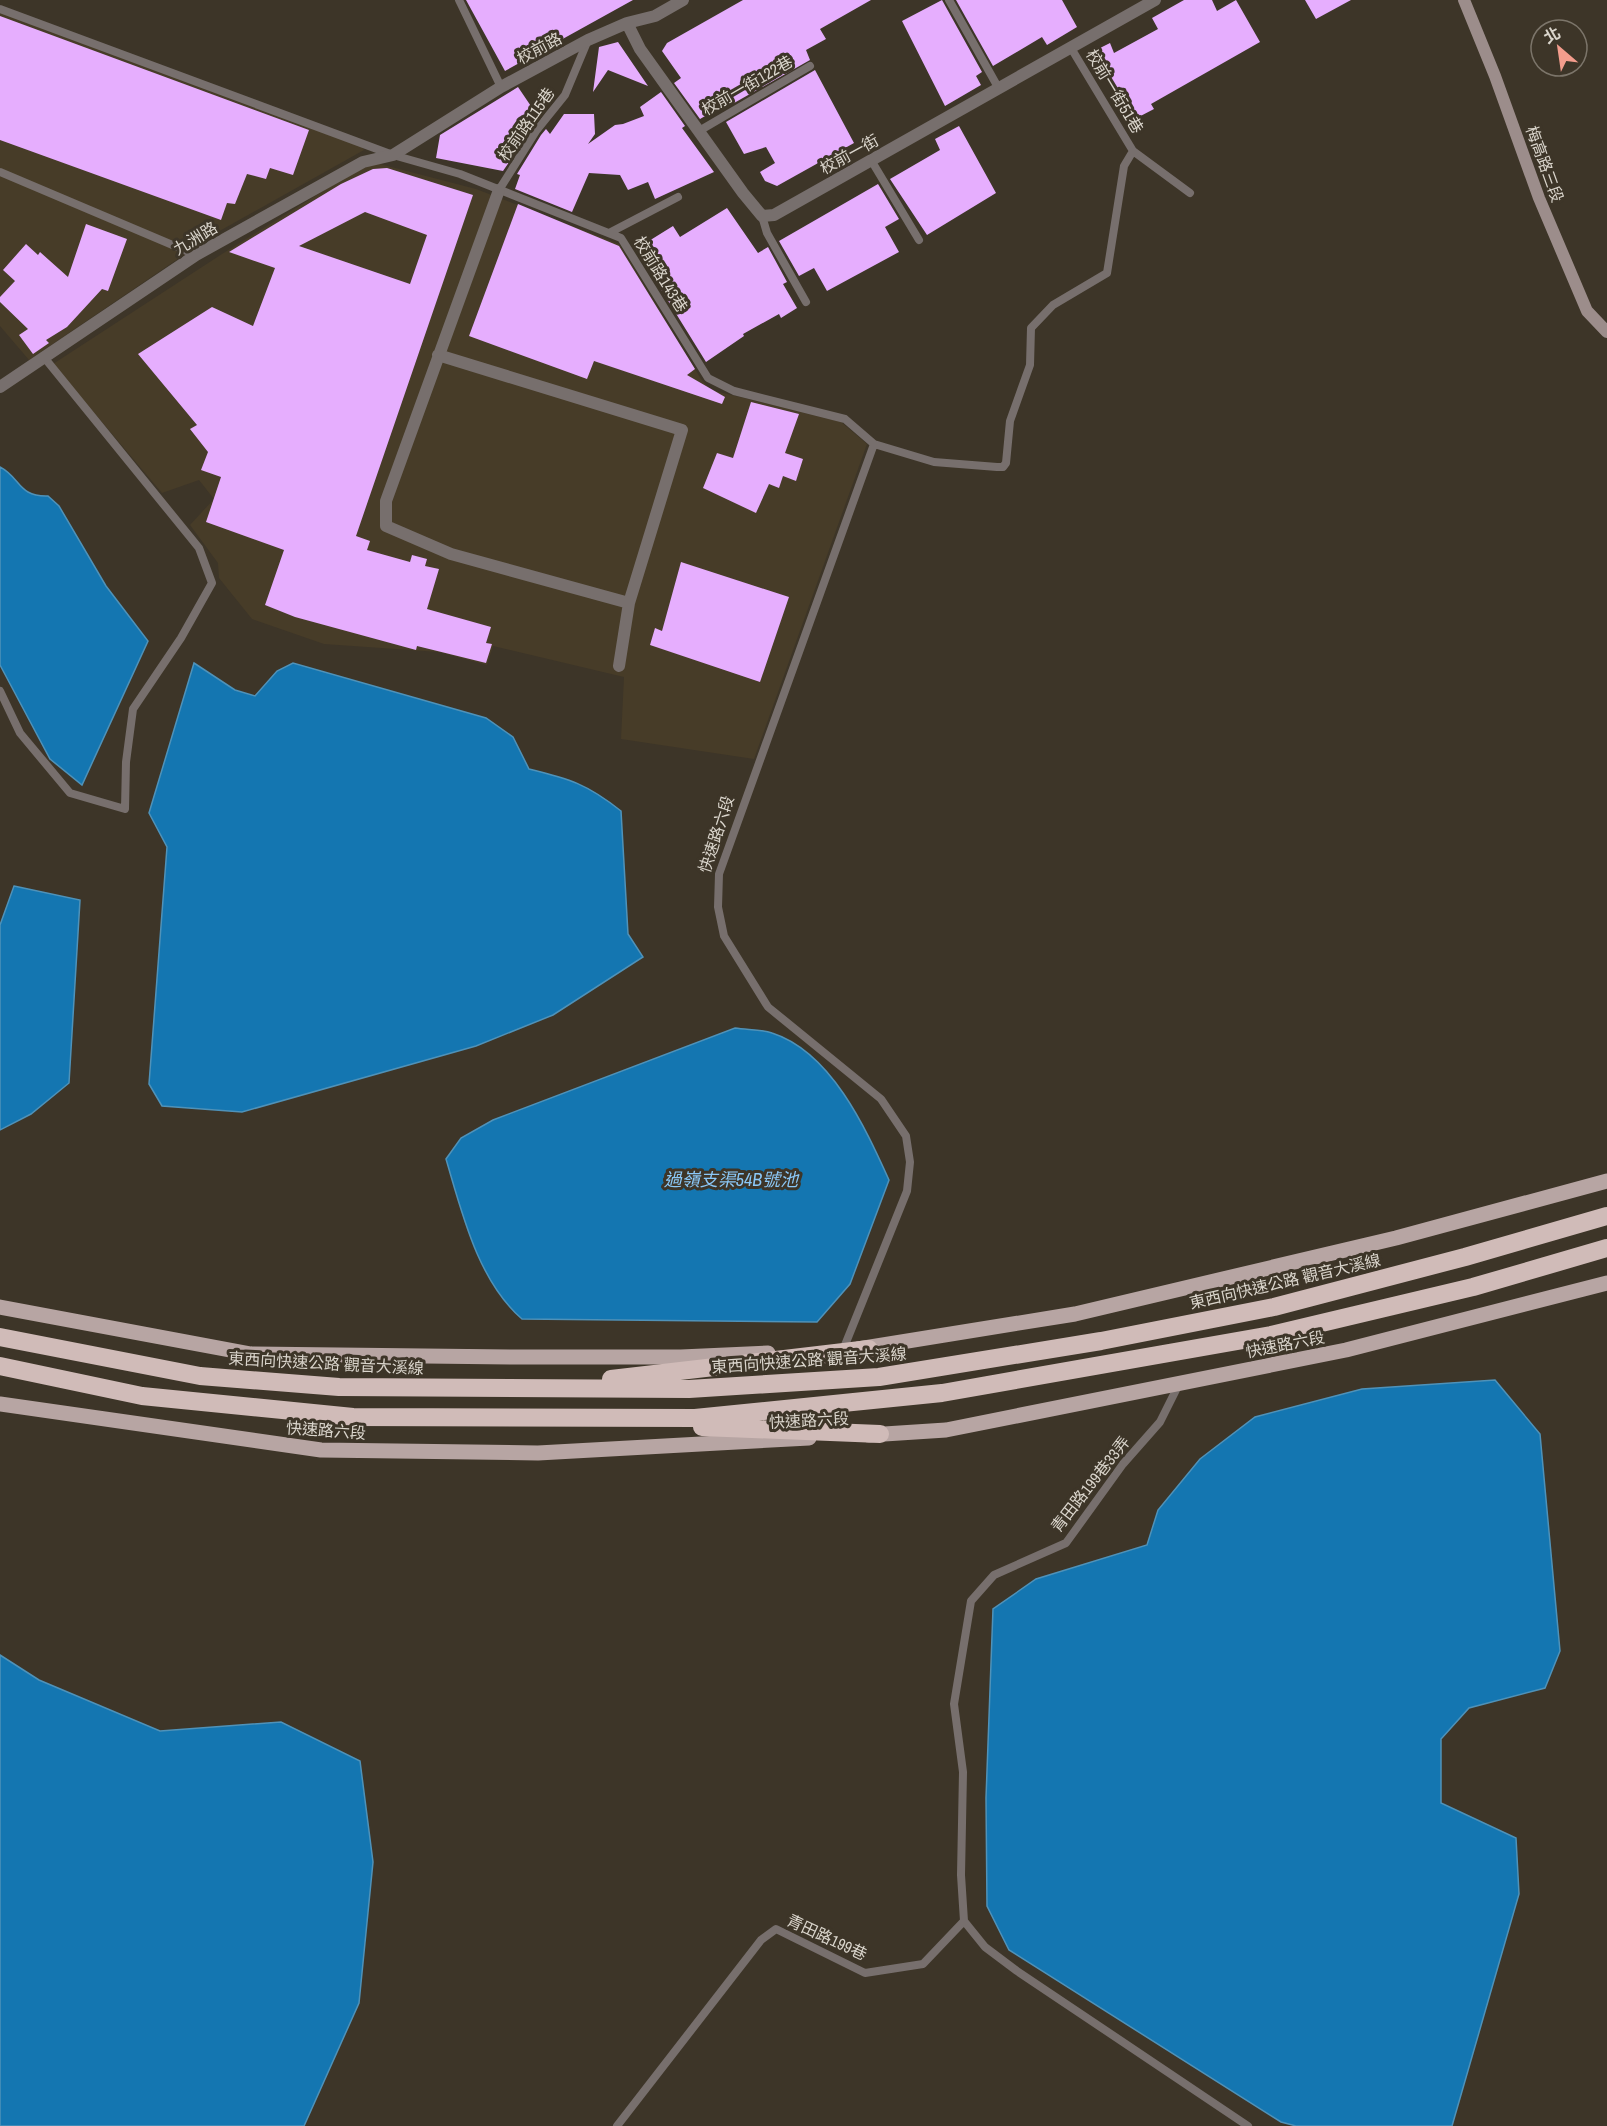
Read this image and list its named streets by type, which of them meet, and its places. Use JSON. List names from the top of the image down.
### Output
{
  "streets": {
    "highway": ["東西向快速公路 觀音大溪線"],
    "main road": ["快速路六段"],
    "street": [
      "校前路",
      "校前一街",
      "梅高路三段",
      "九洲路"
    ],
    "lane": [
      "校前一街122巷",
      "校前一街51巷",
      "校前路115巷",
      "校前路143巷",
      "青田路199巷33弄",
      "青田路199巷"
    ]
  },
  "crossings": [
    ["校前路", "校前路115巷"],
    ["校前路", "九洲路"],
    ["校前一街51巷", "校前一街"],
    ["校前路115巷", "校前路143巷"],
    ["九洲路", "校前路143巷"],
    ["校前路143巷", "快速路六段"],
    ["快速路六段", "青田路199巷33弄"],
    ["青田路199巷33弄", "青田路199巷"]
  ],
  "water": ["過嶺支渠54B號池"],
  "north": "top left"
}
